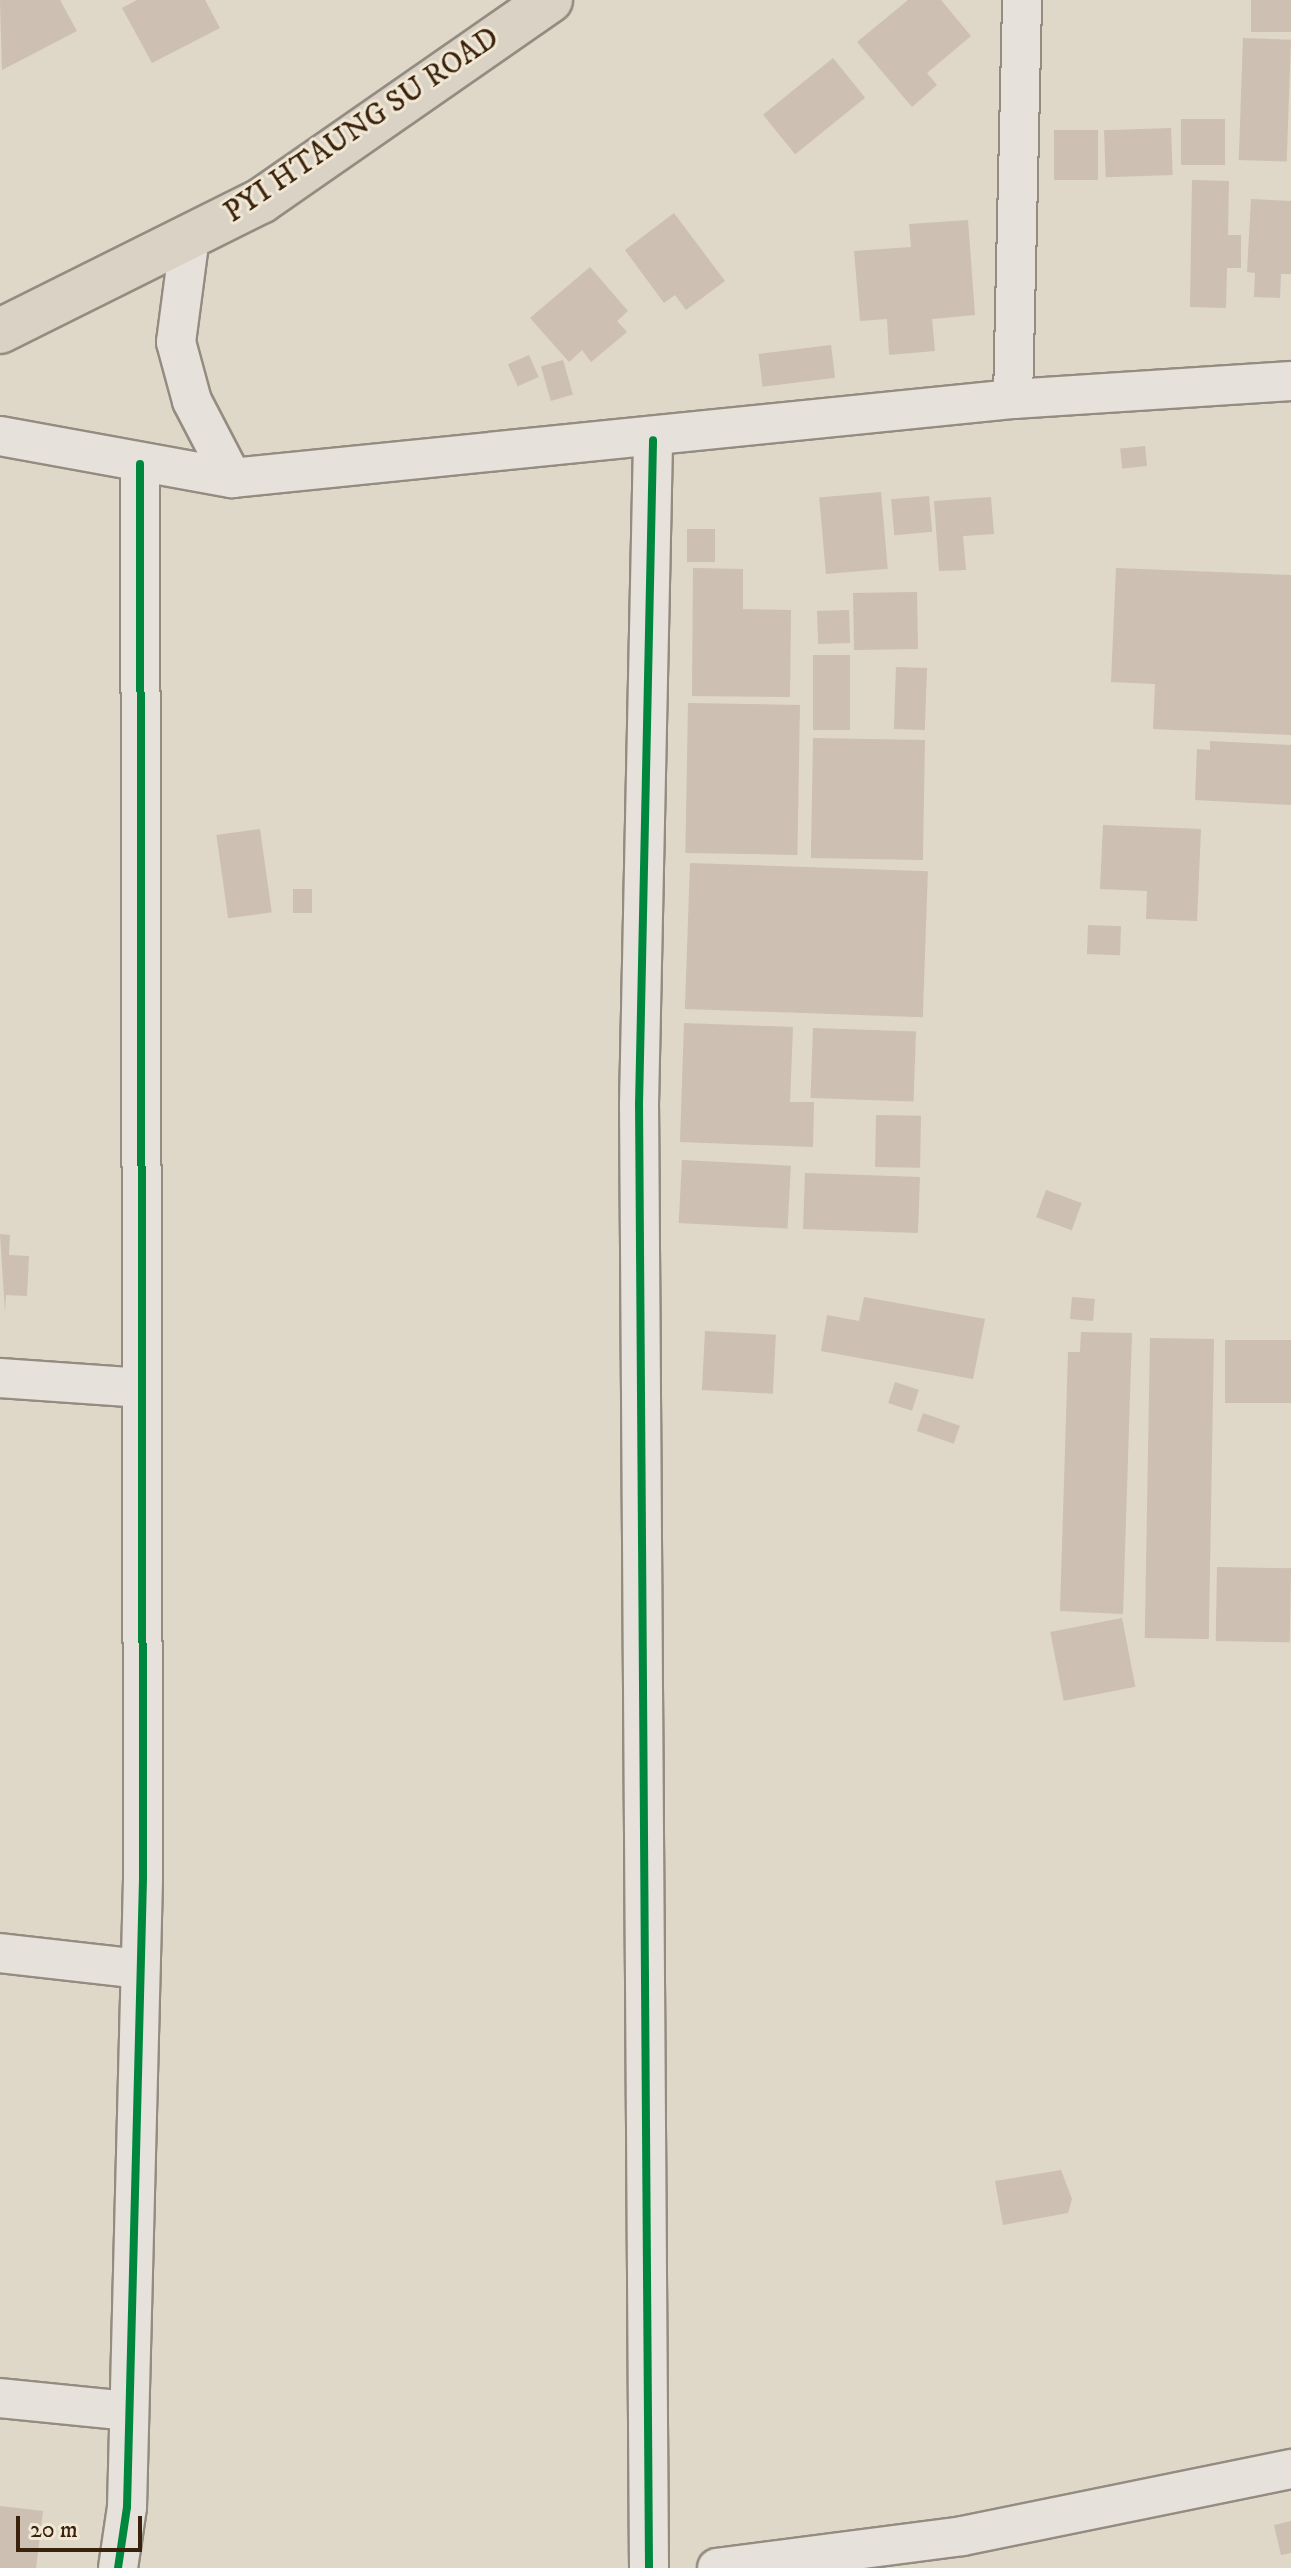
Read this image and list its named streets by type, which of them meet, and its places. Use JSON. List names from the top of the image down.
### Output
{
  "streets": {
    "highway": ["PYI HTAUNG SU ROAD"]
  },
  "scale_bar": "20 m"
}
